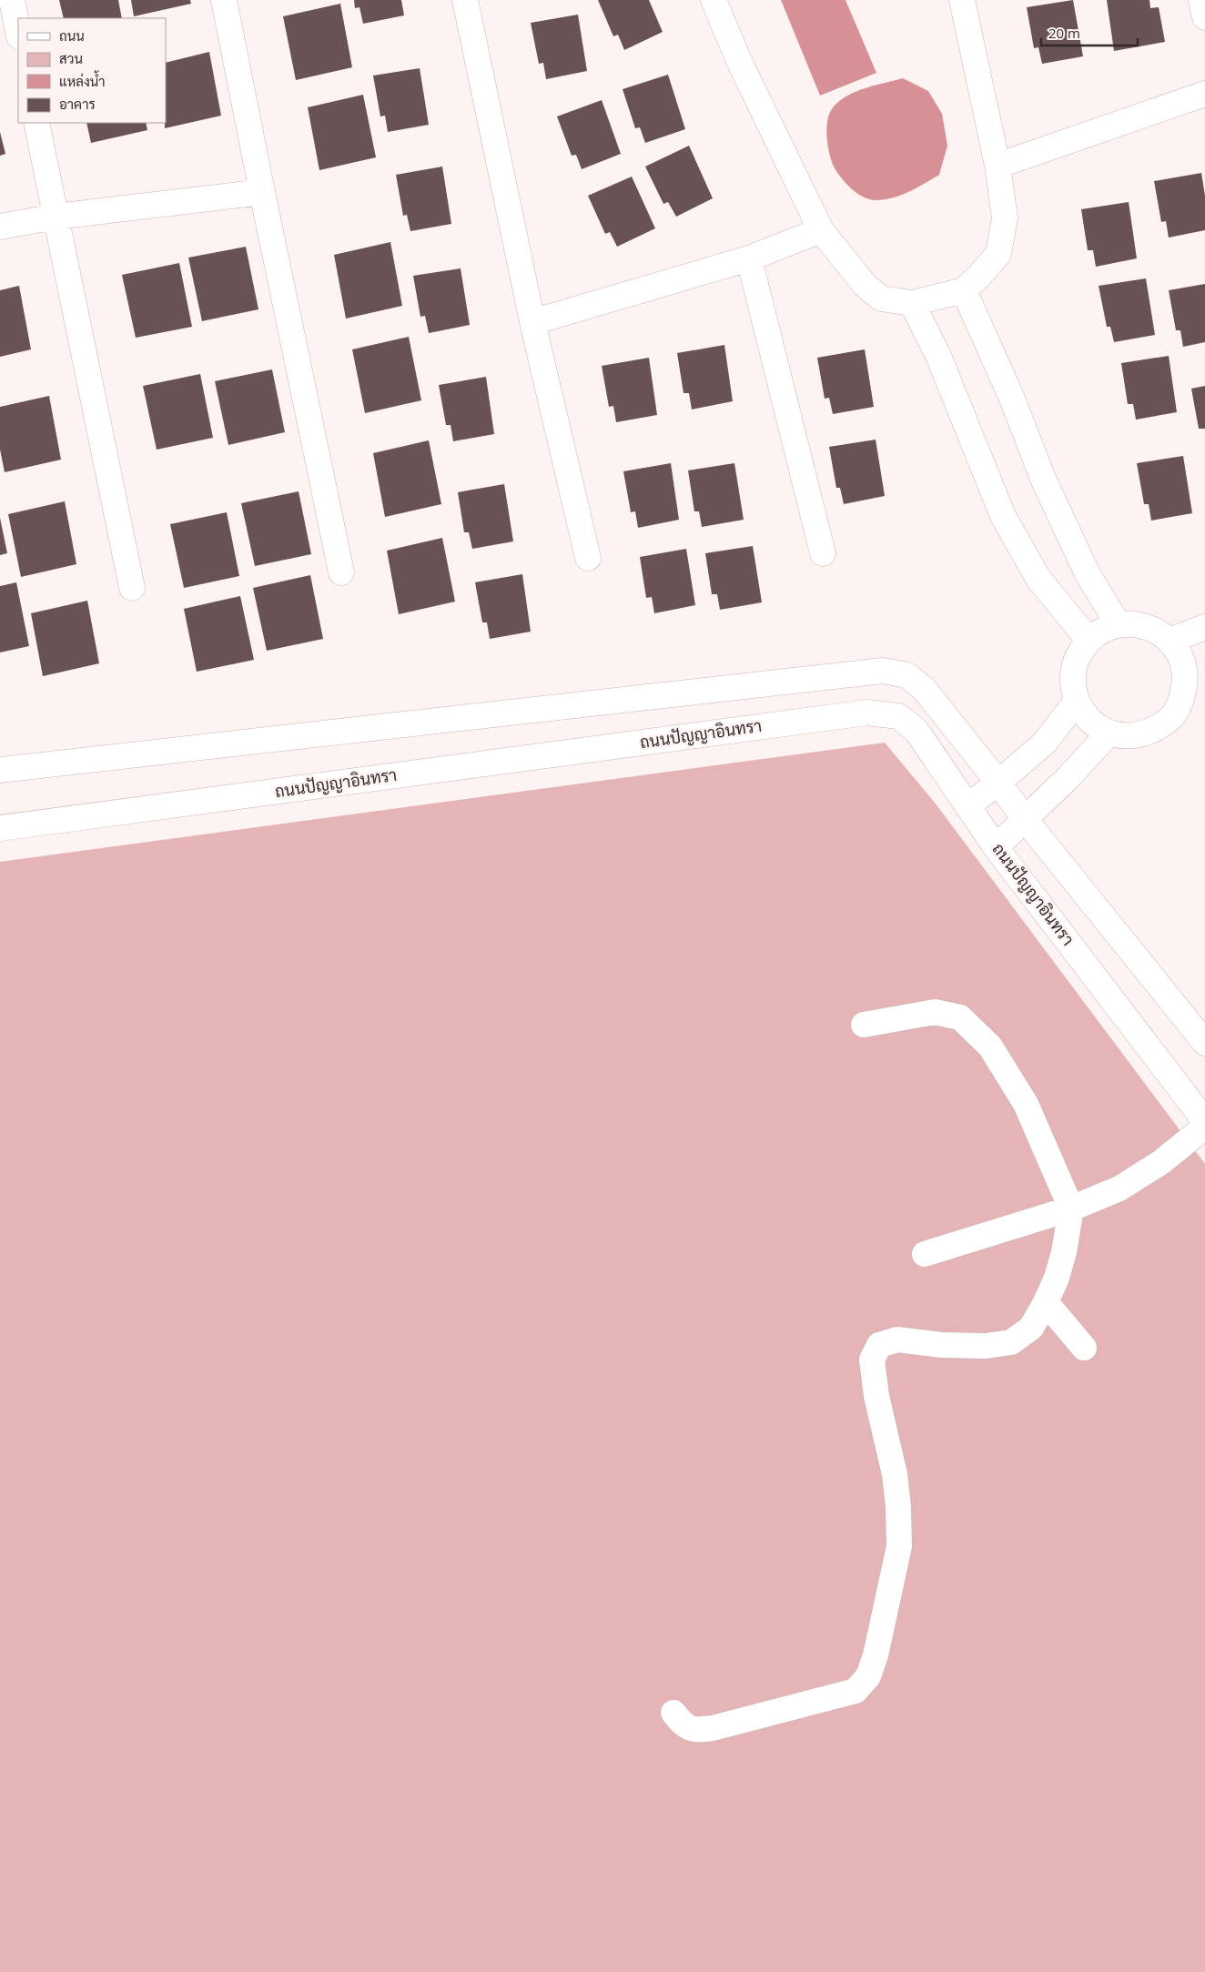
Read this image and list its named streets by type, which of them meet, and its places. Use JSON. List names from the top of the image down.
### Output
{
  "streets": {
    "street": ["ถนนปัญญาอินทรา"]
  },
  "legend": [
    "ถนน",
    "สวน",
    "แหล่งน้ำ",
    "อาคาร"
  ],
  "scale_bar": "20 m"
}
